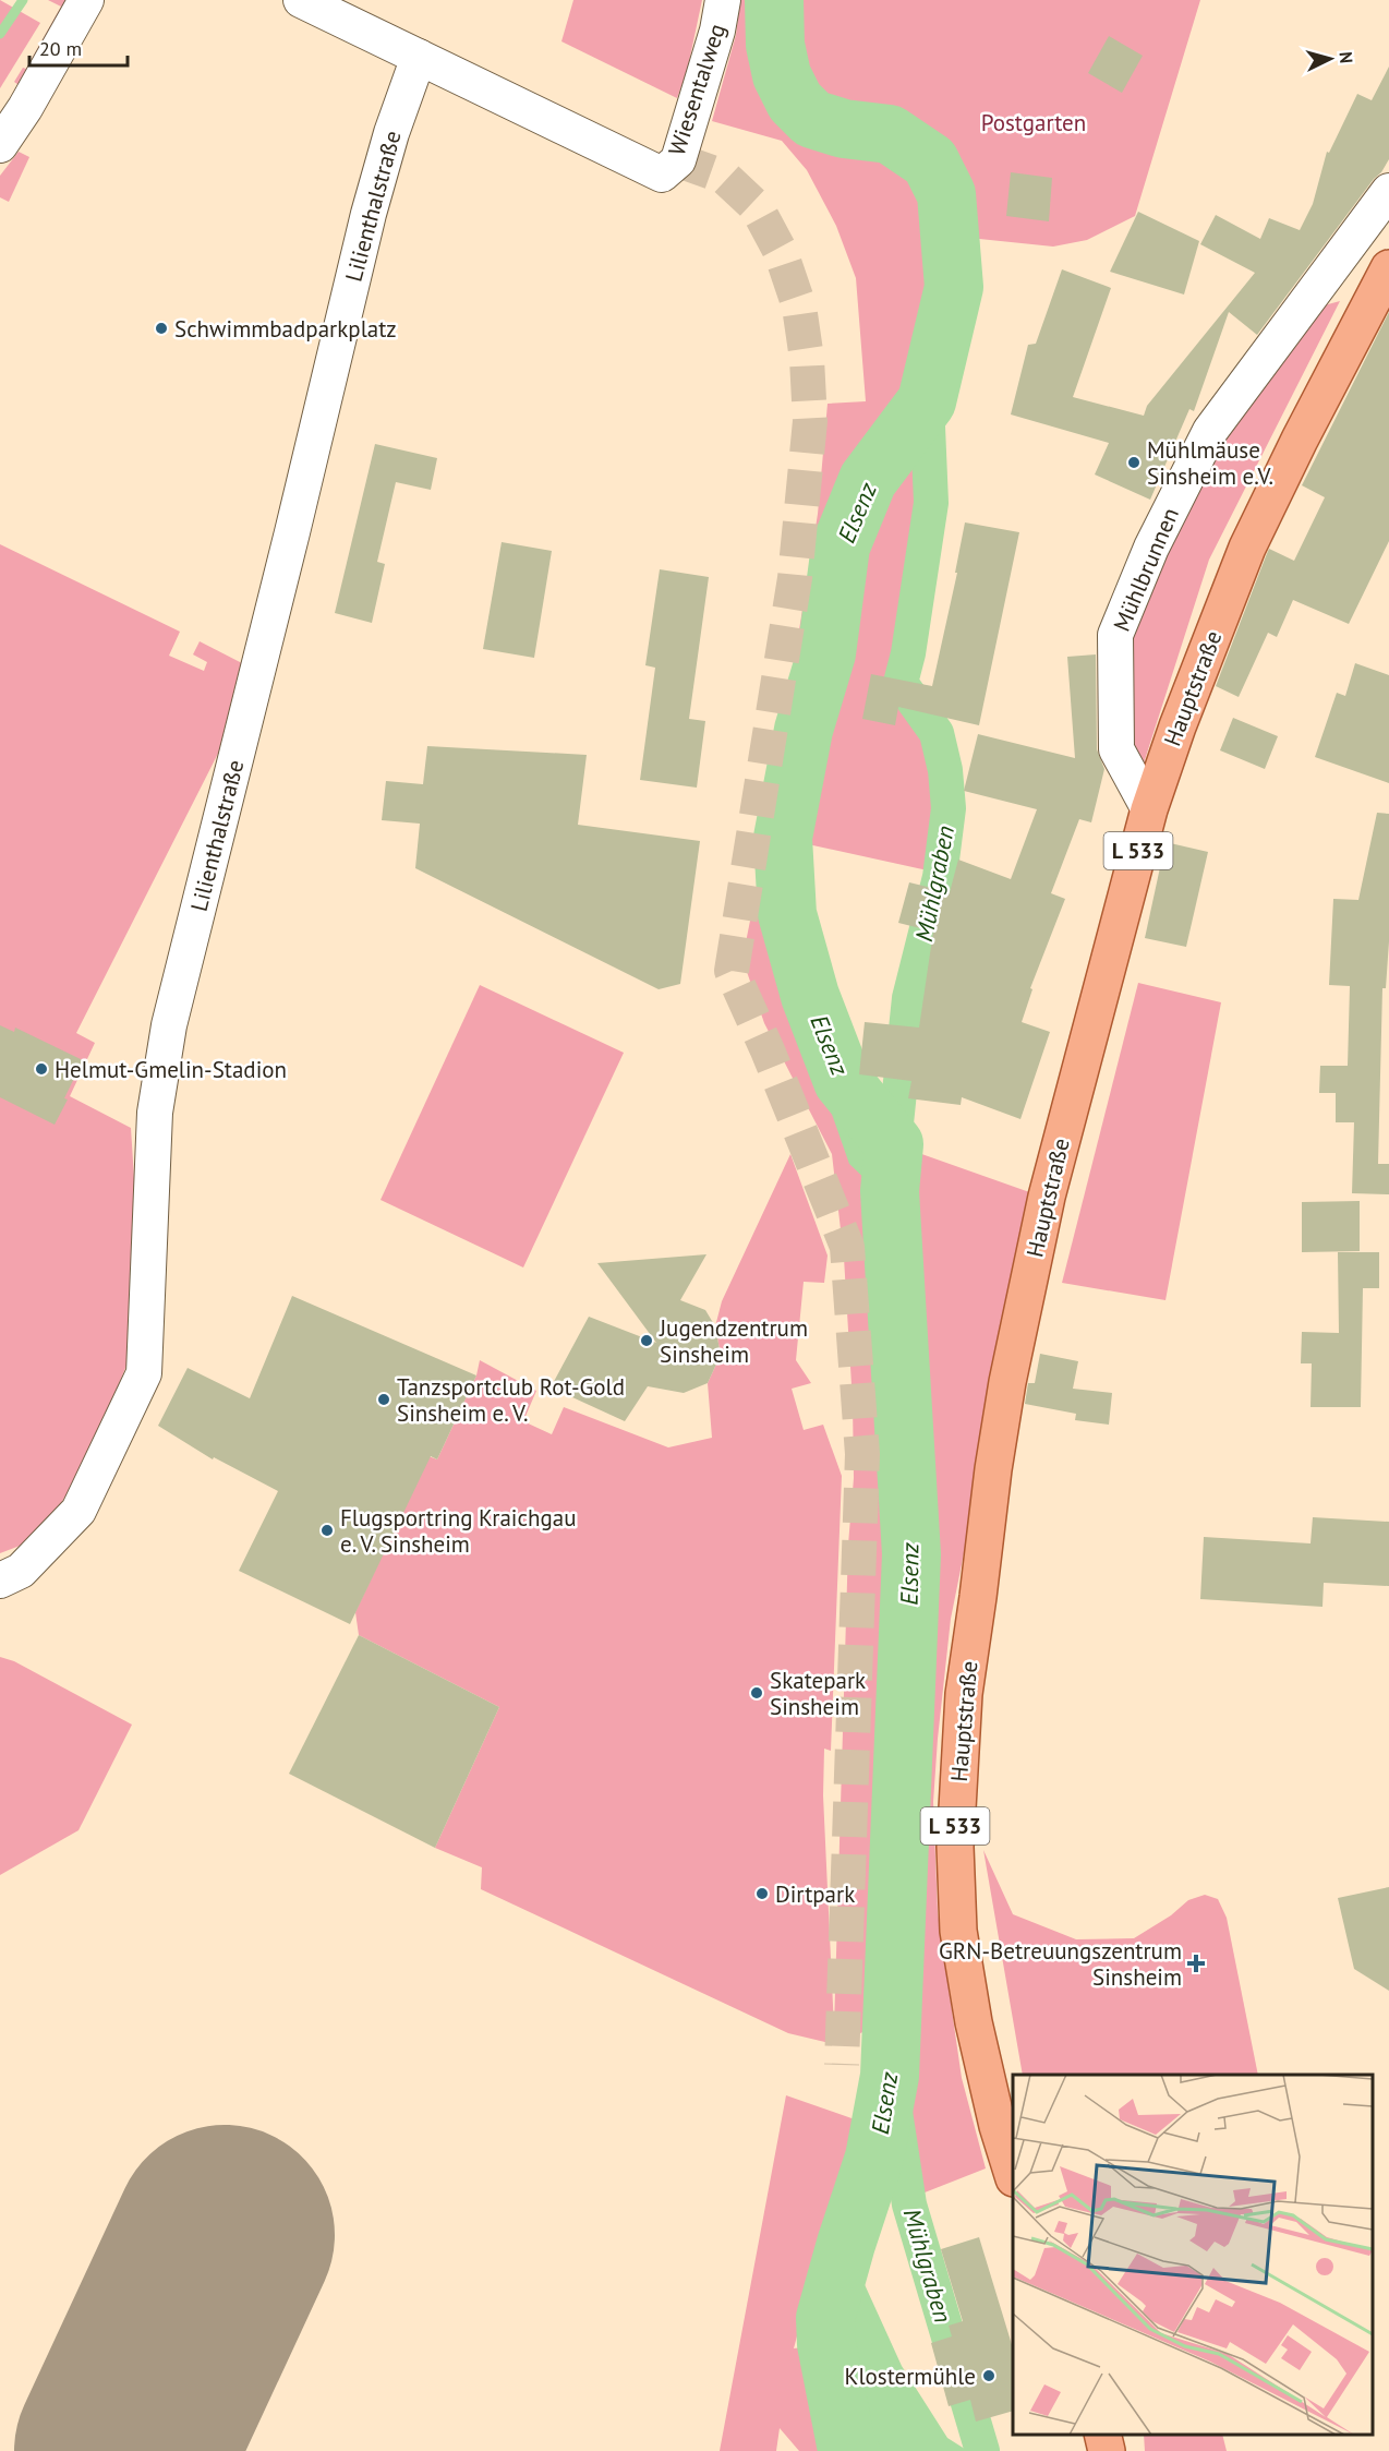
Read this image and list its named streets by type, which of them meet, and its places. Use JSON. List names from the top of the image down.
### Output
{
  "streets": {
    "main road": ["Hauptstraße", "L 533"],
    "street": ["Wiesentalweg", "Lilienthalstraße", "Mühlbrunnen"]
  },
  "crossings": [
    ["Wiesentalweg", "Lilienthalstraße"],
    ["Mühlbrunnen", "Hauptstraße"]
  ],
  "water": ["Elsenz", "Mühlgraben"],
  "parks": ["Postgarten"],
  "places": {
    "other": [
      "Schwimmbadparkplatz",
      "Mühlmäuse Sinsheim e.V.",
      "Helmut-Gmelin-Stadion",
      "Jugendzentrum Sinsheim",
      "Tanzsportclub Rot-Gold Sinsheim e. V.",
      "Flugsportring Kraichgau e. V. Sinsheim",
      "Skatepark Sinsheim",
      "Dirtpark",
      "Klostermühle"
    ],
    "health": ["GRN-Betreuungszentrum Sinsheim"]
  },
  "scale_bar": "20 m",
  "north": "right"
}
